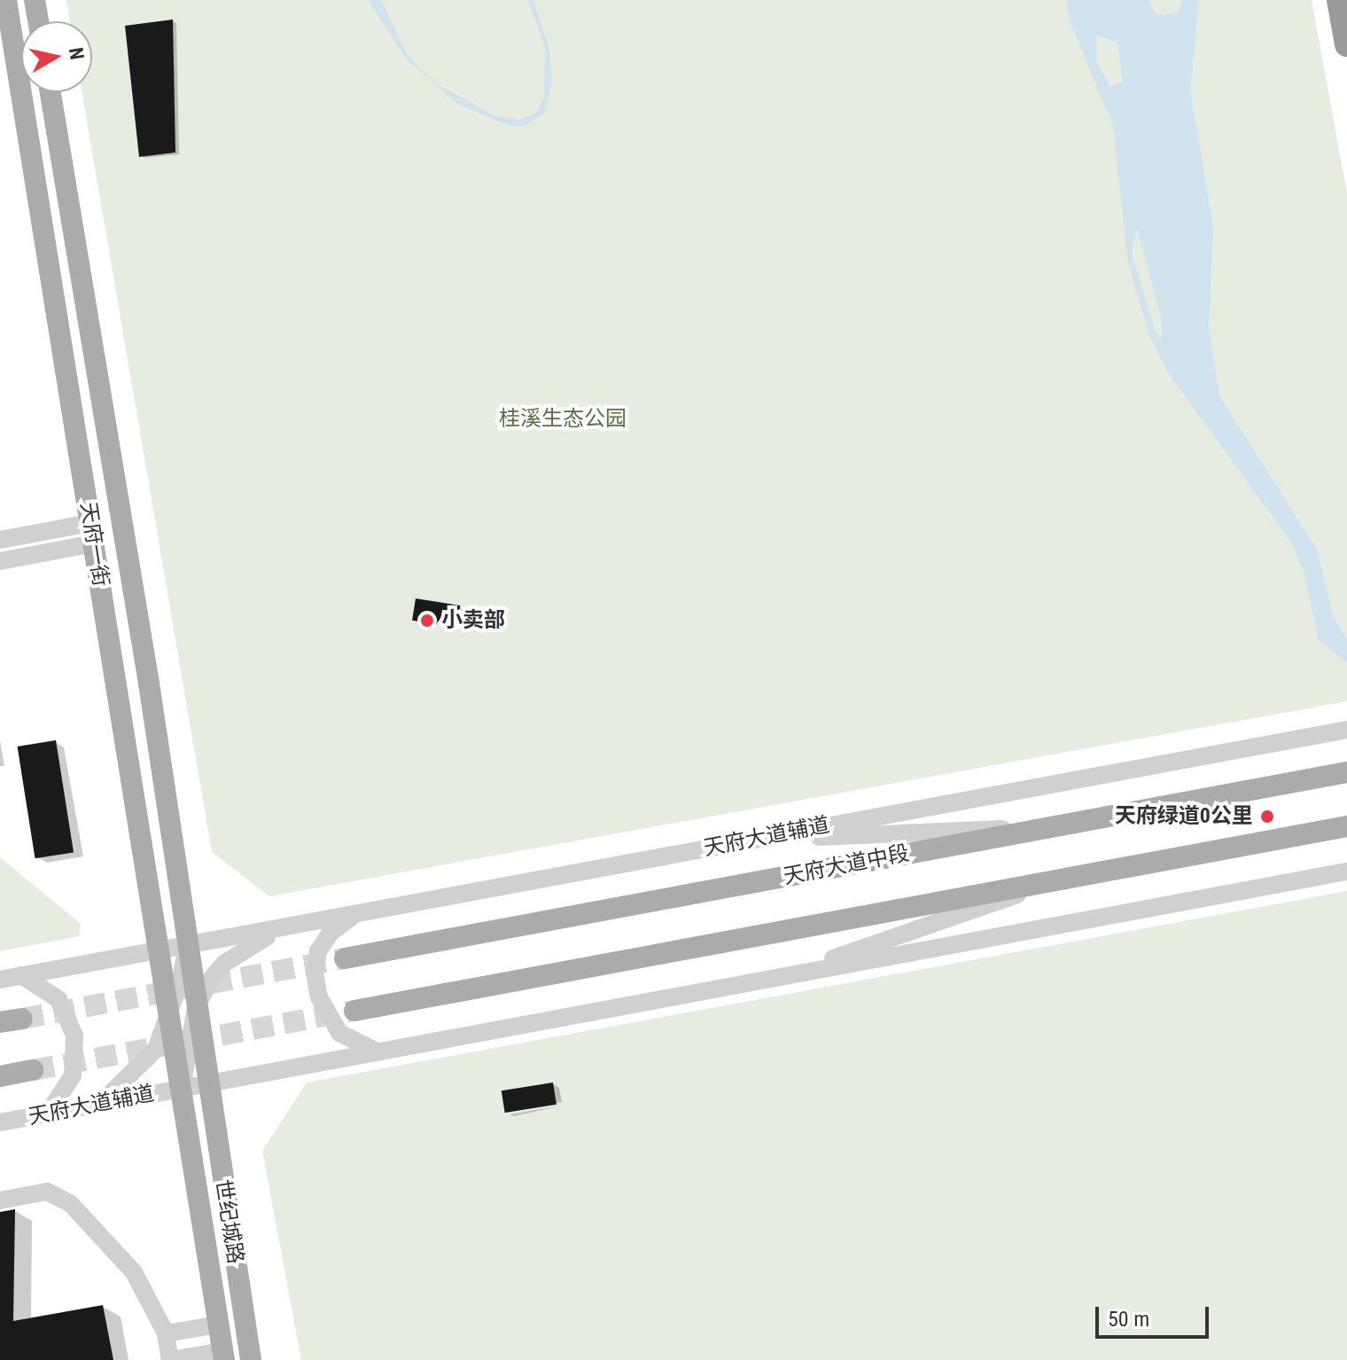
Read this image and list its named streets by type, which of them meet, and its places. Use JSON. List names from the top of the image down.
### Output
{
  "streets": {
    "main road": ["天府一街", "天府大道中段", "世纪城路"],
    "street": ["天府大道辅道"]
  },
  "crossings": [
    ["天府一街", "天府大道辅道"],
    ["天府一街", "世纪城路"],
    ["天府大道辅道", "世纪城路"]
  ],
  "parks": ["桂溪生态公园"],
  "places": ["小卖部", "天府绿道0公里"],
  "scale_bar": "50 m",
  "north": "right"
}
